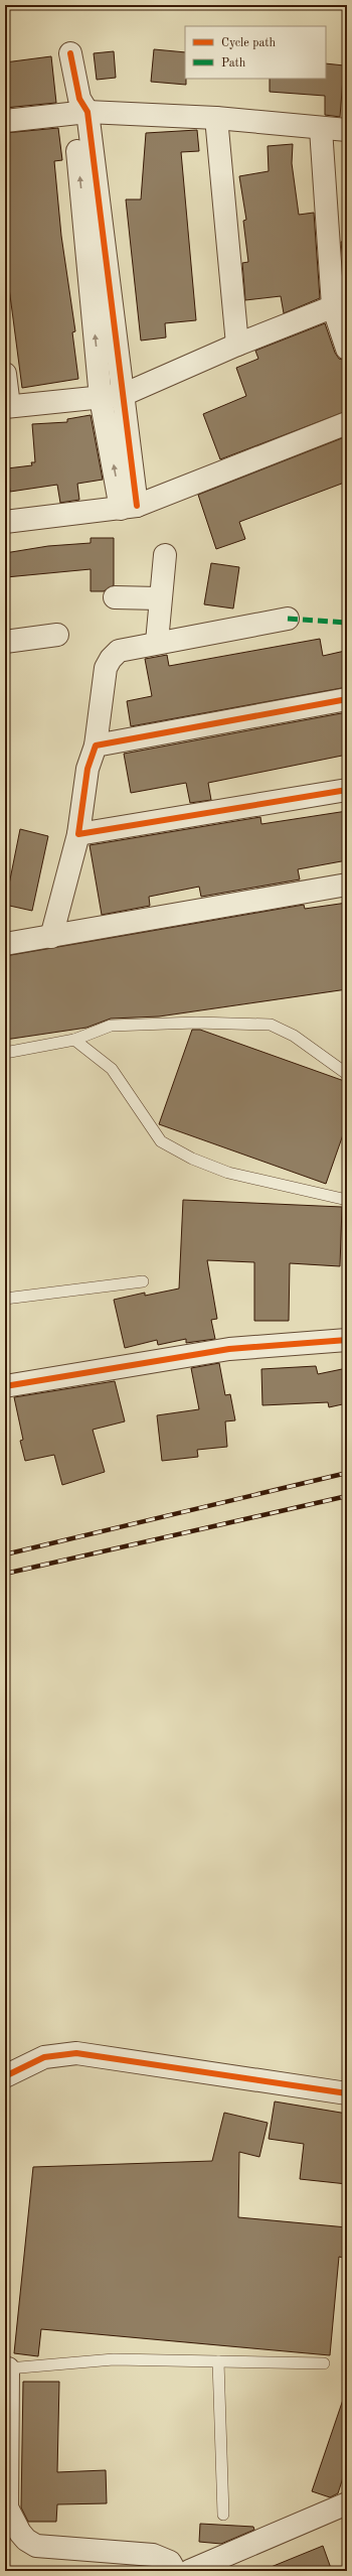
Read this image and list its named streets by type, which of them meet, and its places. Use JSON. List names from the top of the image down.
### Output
{
  "legend": ["Cycle path", "Path"]
}
